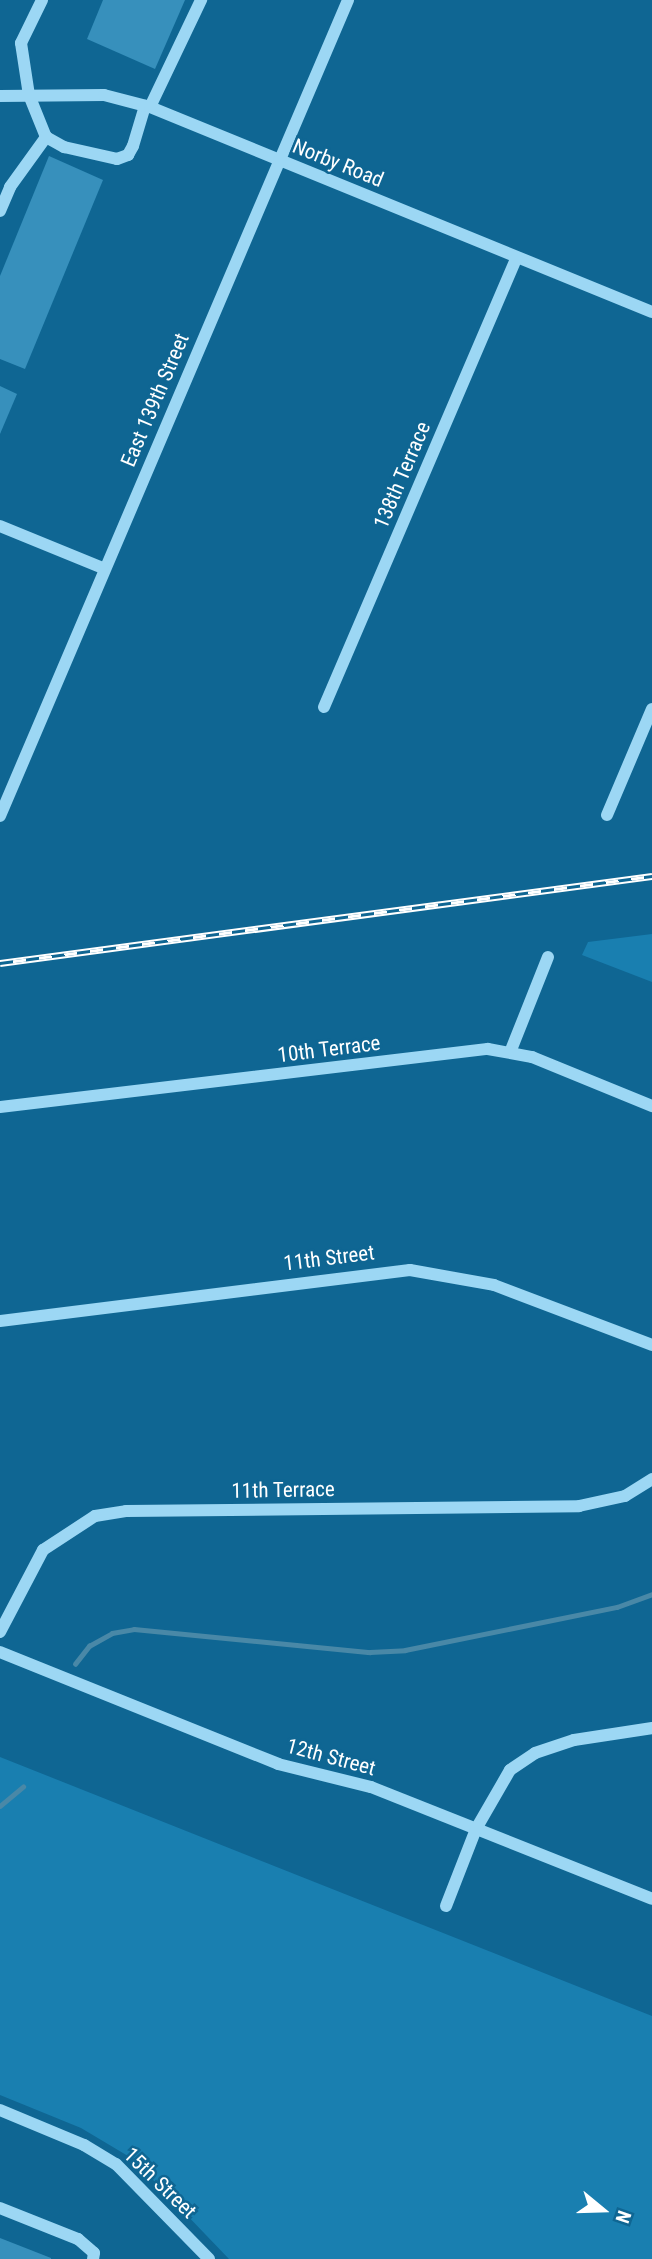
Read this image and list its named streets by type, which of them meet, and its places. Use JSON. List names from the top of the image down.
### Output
{
  "streets": {
    "street": [
      "Norby Road",
      "East 139th Street",
      "138th Terrace",
      "10th Terrace",
      "11th Street",
      "11th Terrace",
      "12th Street",
      "15th Street"
    ]
  },
  "crossings": [
    ["Norby Road", "East 139th Street"],
    ["Norby Road", "138th Terrace"]
  ],
  "north": "right"
}
